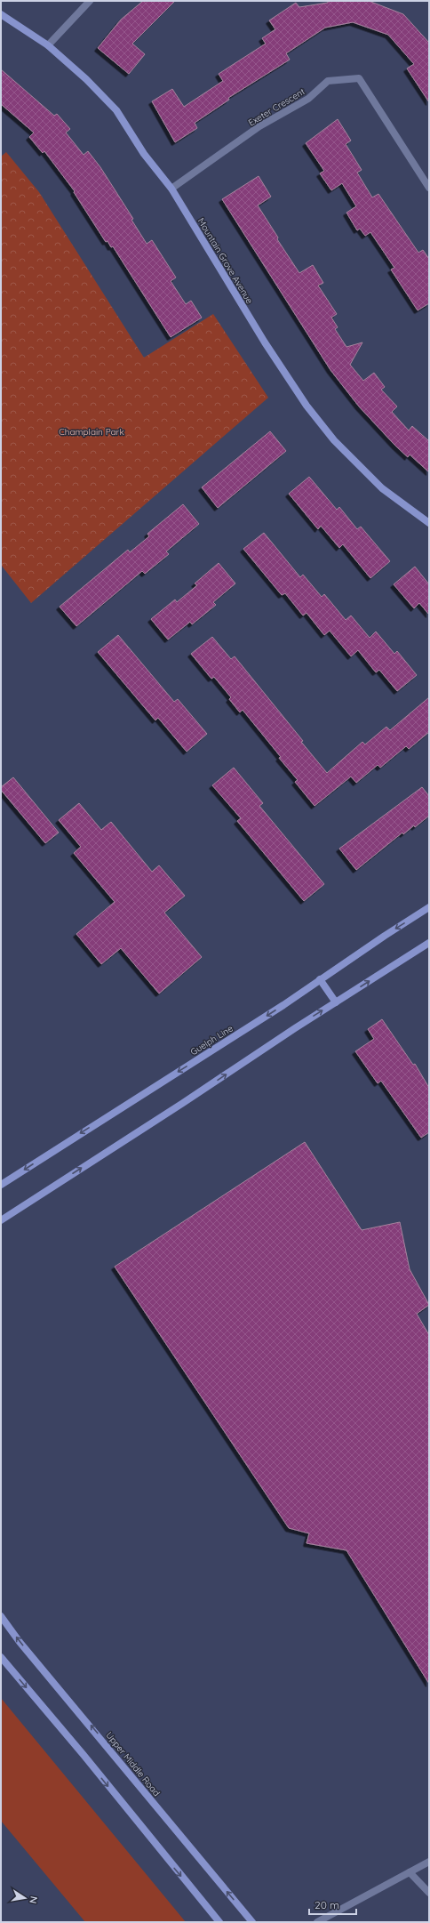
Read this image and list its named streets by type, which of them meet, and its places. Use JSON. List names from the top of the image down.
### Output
{
  "streets": {
    "main road": ["Mountain Grove Avenue", "Guelph Line", "Upper Middle Road"],
    "street": ["Exeter Crescent"]
  },
  "crossings": [
    ["Exeter Crescent", "Mountain Grove Avenue"]
  ],
  "parks": ["Champlain Park"],
  "scale_bar": "20 m",
  "north": "right"
}
